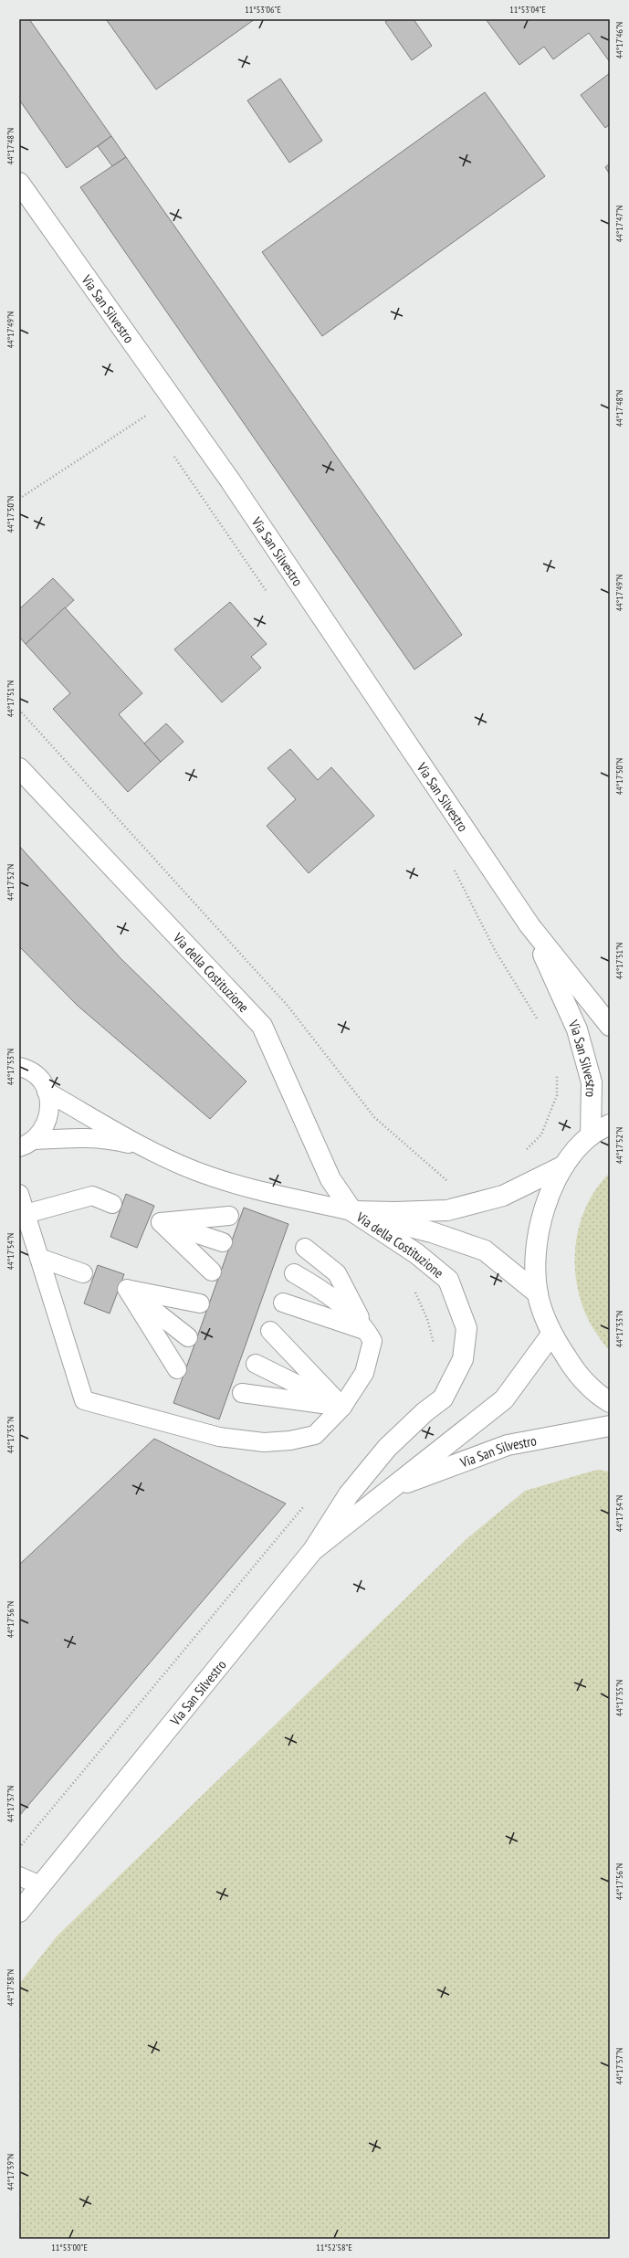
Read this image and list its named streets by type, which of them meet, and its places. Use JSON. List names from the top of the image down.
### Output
{
  "streets": {
    "main road": ["Via San Silvestro", "Via della Costituzione"]
  },
  "crossings": [
    ["Via San Silvestro", "Via della Costituzione"]
  ],
  "coordinates": [
    "11°53'06\"E",
    "11°53'04\"E",
    "44°17'46\"N",
    "44°17'48\"N",
    "44°17'47\"N",
    "44°17'49\"N",
    "44°17'50\"N",
    "44°17'51\"N",
    "44°17'52\"N",
    "44°17'53\"N",
    "44°17'54\"N",
    "44°17'55\"N",
    "44°17'56\"N",
    "44°17'57\"N",
    "44°17'58\"N",
    "44°17'59\"N",
    "11°53'00\"E",
    "11°52'58\"E"
  ]
}
